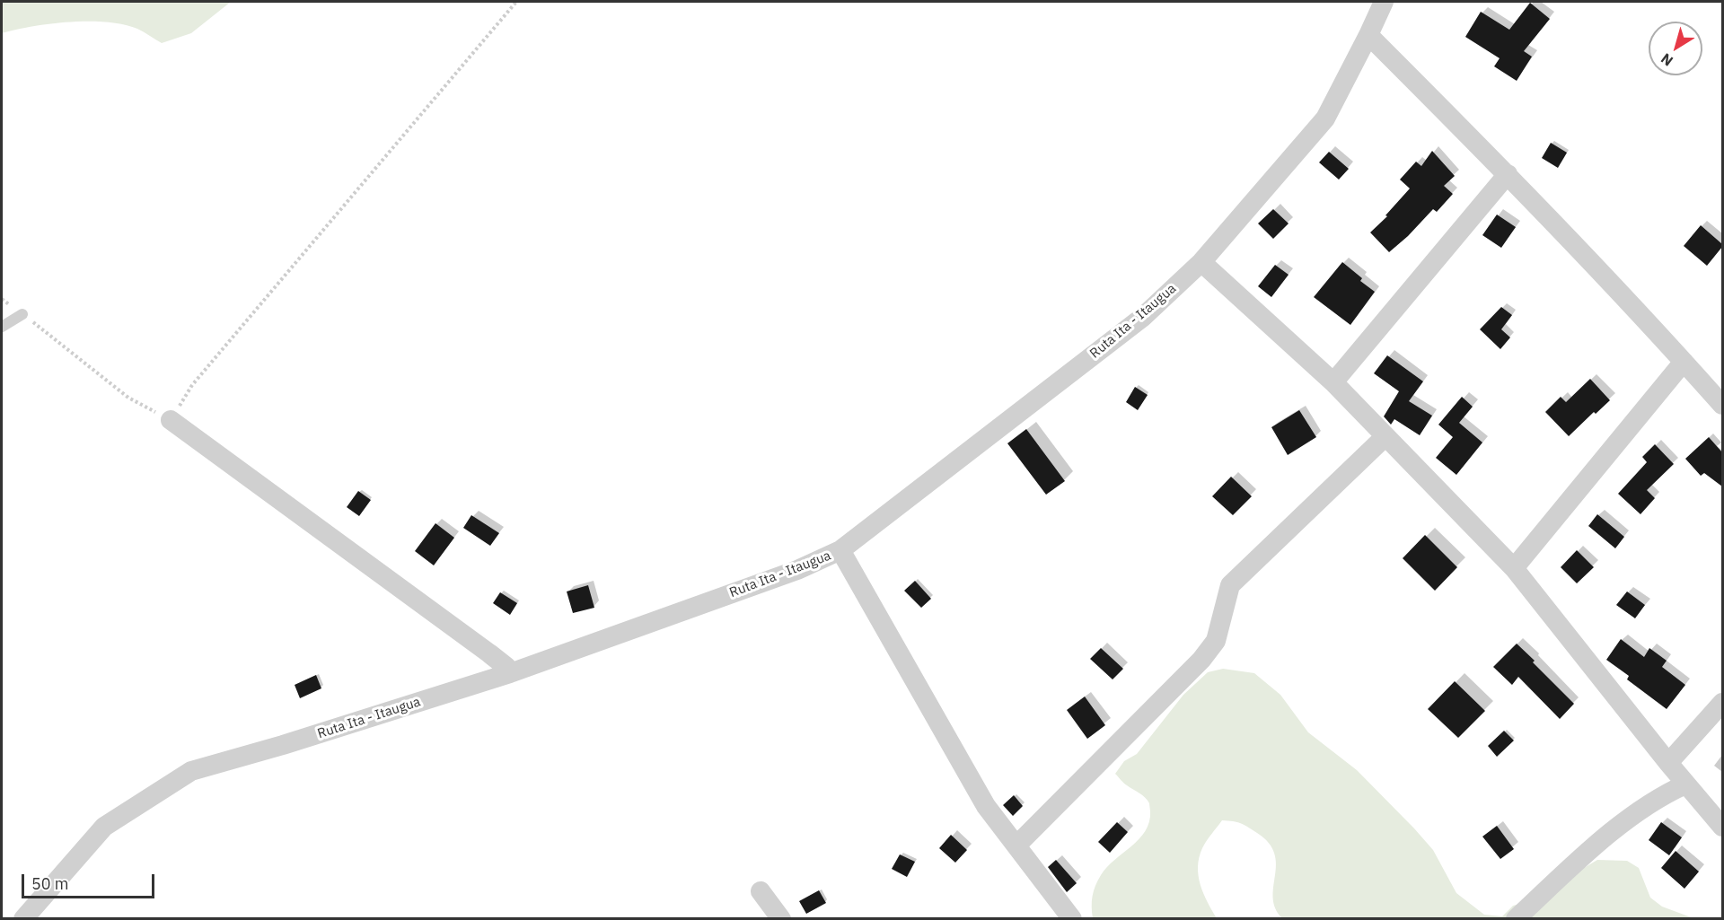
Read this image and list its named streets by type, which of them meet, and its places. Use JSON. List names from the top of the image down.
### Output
{
  "streets": {
    "street": ["Ruta Ita - Itaugua"]
  },
  "scale_bar": "50 m",
  "north": "bottom left"
}
